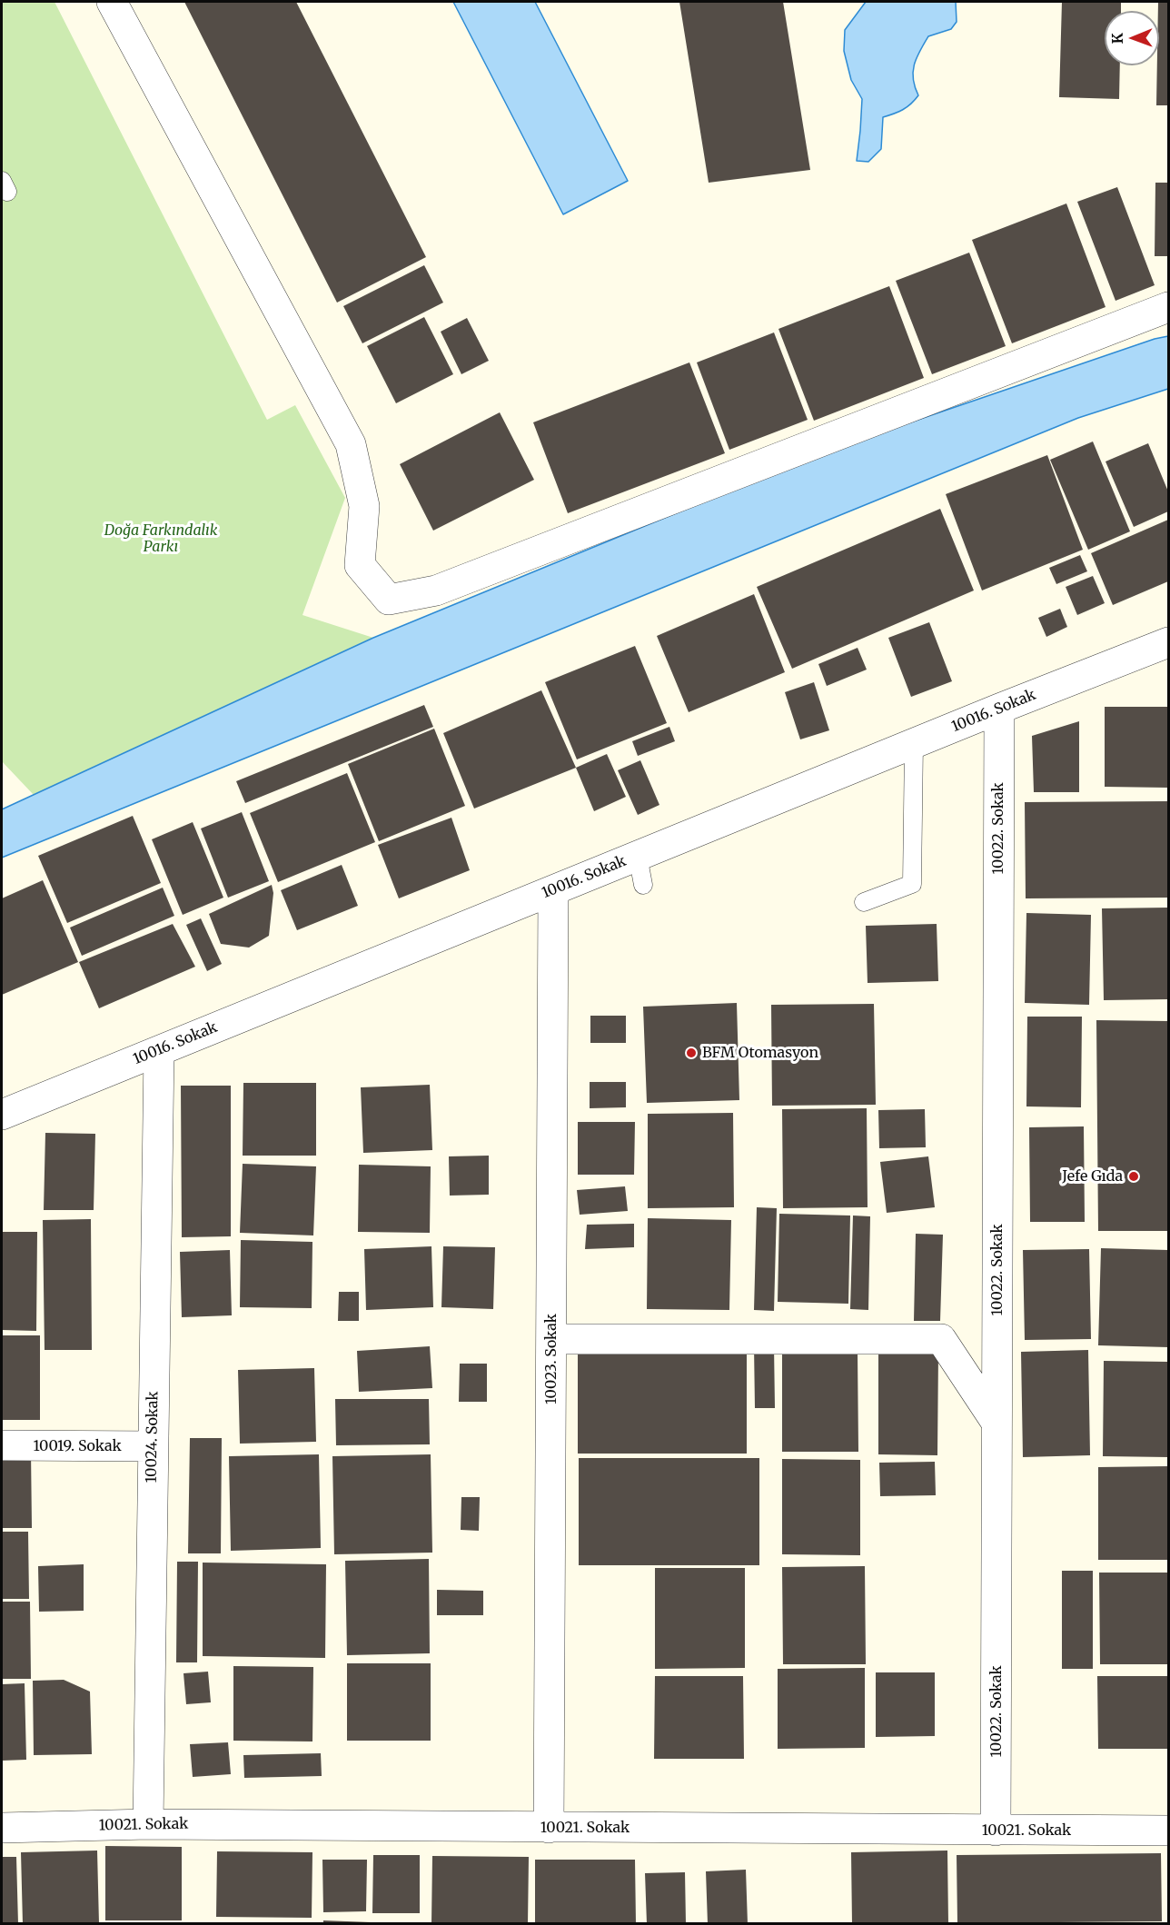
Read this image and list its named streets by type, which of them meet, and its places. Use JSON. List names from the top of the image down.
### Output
{
  "streets": {
    "street": [
      "10016. Sokak",
      "10022. Sokak",
      "10023. Sokak",
      "10024. Sokak",
      "10019. Sokak",
      "10021. Sokak"
    ]
  },
  "crossings": [
    ["10016. Sokak", "10022. Sokak"],
    ["10016. Sokak", "10023. Sokak"],
    ["10016. Sokak", "10024. Sokak"],
    ["10022. Sokak", "10021. Sokak"],
    ["10023. Sokak", "10021. Sokak"],
    ["10024. Sokak", "10019. Sokak"],
    ["10024. Sokak", "10021. Sokak"]
  ],
  "parks": ["Doğa Farkındalık Parkı"],
  "places": ["BFM Otomasyon", "Jefe Gıda"],
  "north": "left"
}
